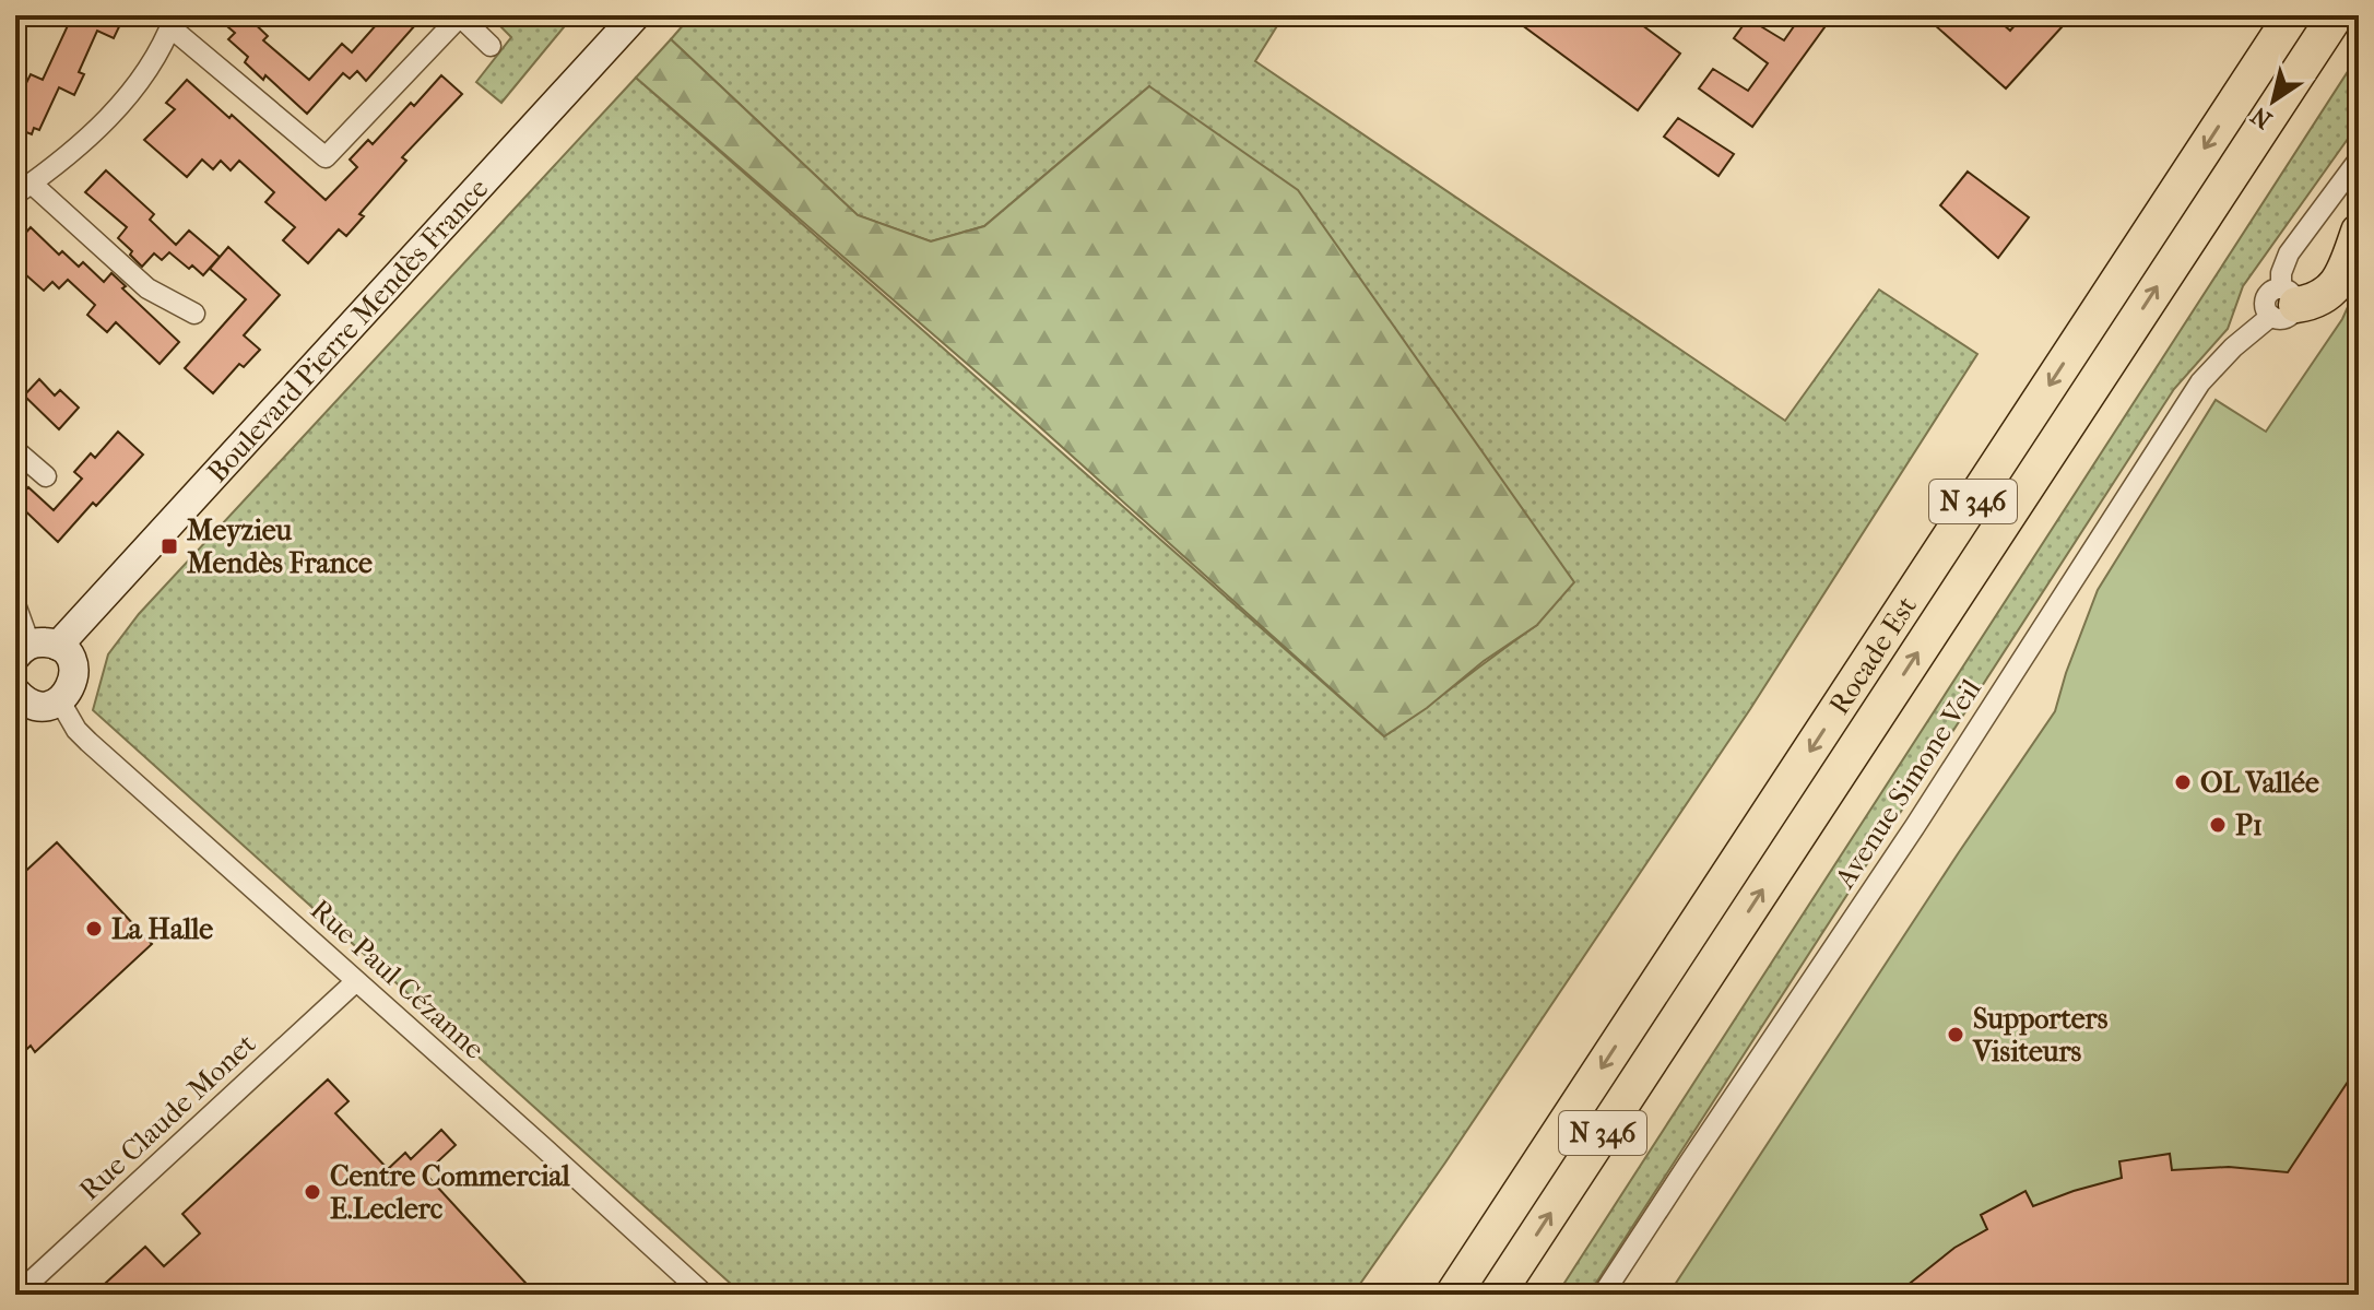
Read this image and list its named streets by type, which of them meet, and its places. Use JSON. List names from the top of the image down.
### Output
{
  "streets": {
    "highway": ["N 346", "Rocade Est"],
    "street": [
      "Boulevard Pierre Mendès France",
      "Avenue Simone Veil",
      "Rue Paul Cézanne",
      "Rue Claude Monet"
    ]
  },
  "crossings": [
    ["Rue Paul Cézanne", "Rue Claude Monet"]
  ],
  "places": {
    "transit": ["Meyzieu Mendès France"],
    "other": [
      "OL Vallée",
      "P1",
      "La Halle",
      "Supporters Visiteurs",
      "Centre Commercial E.Leclerc"
    ]
  },
  "north": "bottom left"
}
